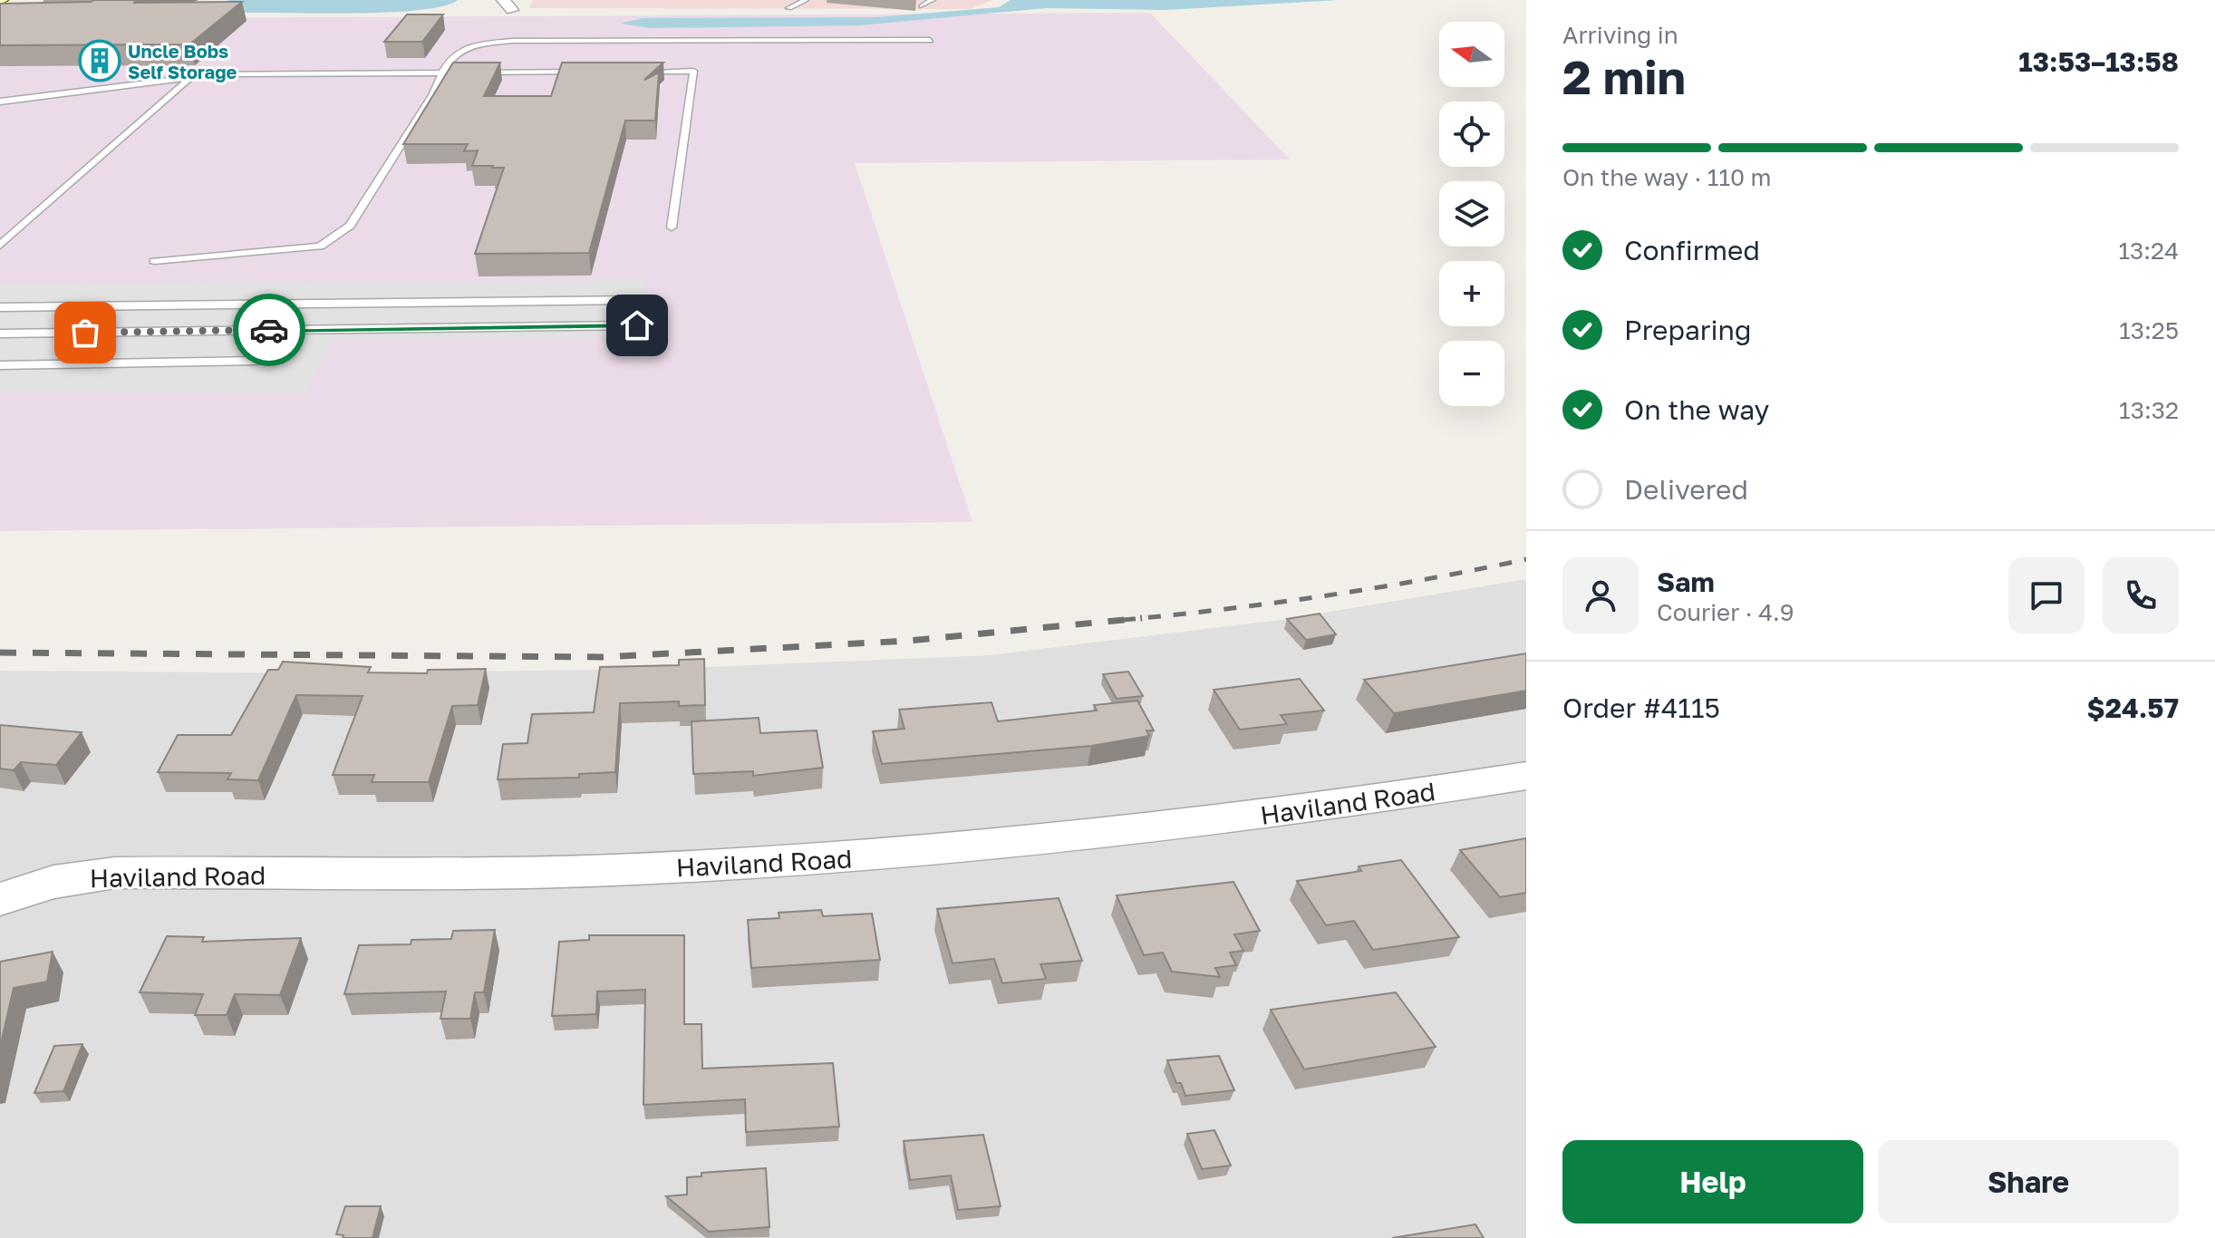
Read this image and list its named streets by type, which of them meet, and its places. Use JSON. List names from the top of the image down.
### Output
{
  "streets": {
    "street": ["Haviland Road"]
  },
  "places": {
    "building": ["Uncle Bobs Self Storage"]
  },
  "north": "left",
  "page": {
    "heading": ["2 min", "Arriving in", "13:53–13:58"],
    "panel": [
      "Sam",
      "Courier · 4.9",
      "Order #4115",
      "$24.57"
    ],
    "map_buttons": ["+", "−"],
    "bar": "On the way · 110 m",
    "list": [
      ["Confirmed", "13:24"],
      ["Preparing", "13:25"],
      ["On the way", "13:32"],
      "Delivered"
    ],
    "buttons": ["Help", "Share"]
  }
}
